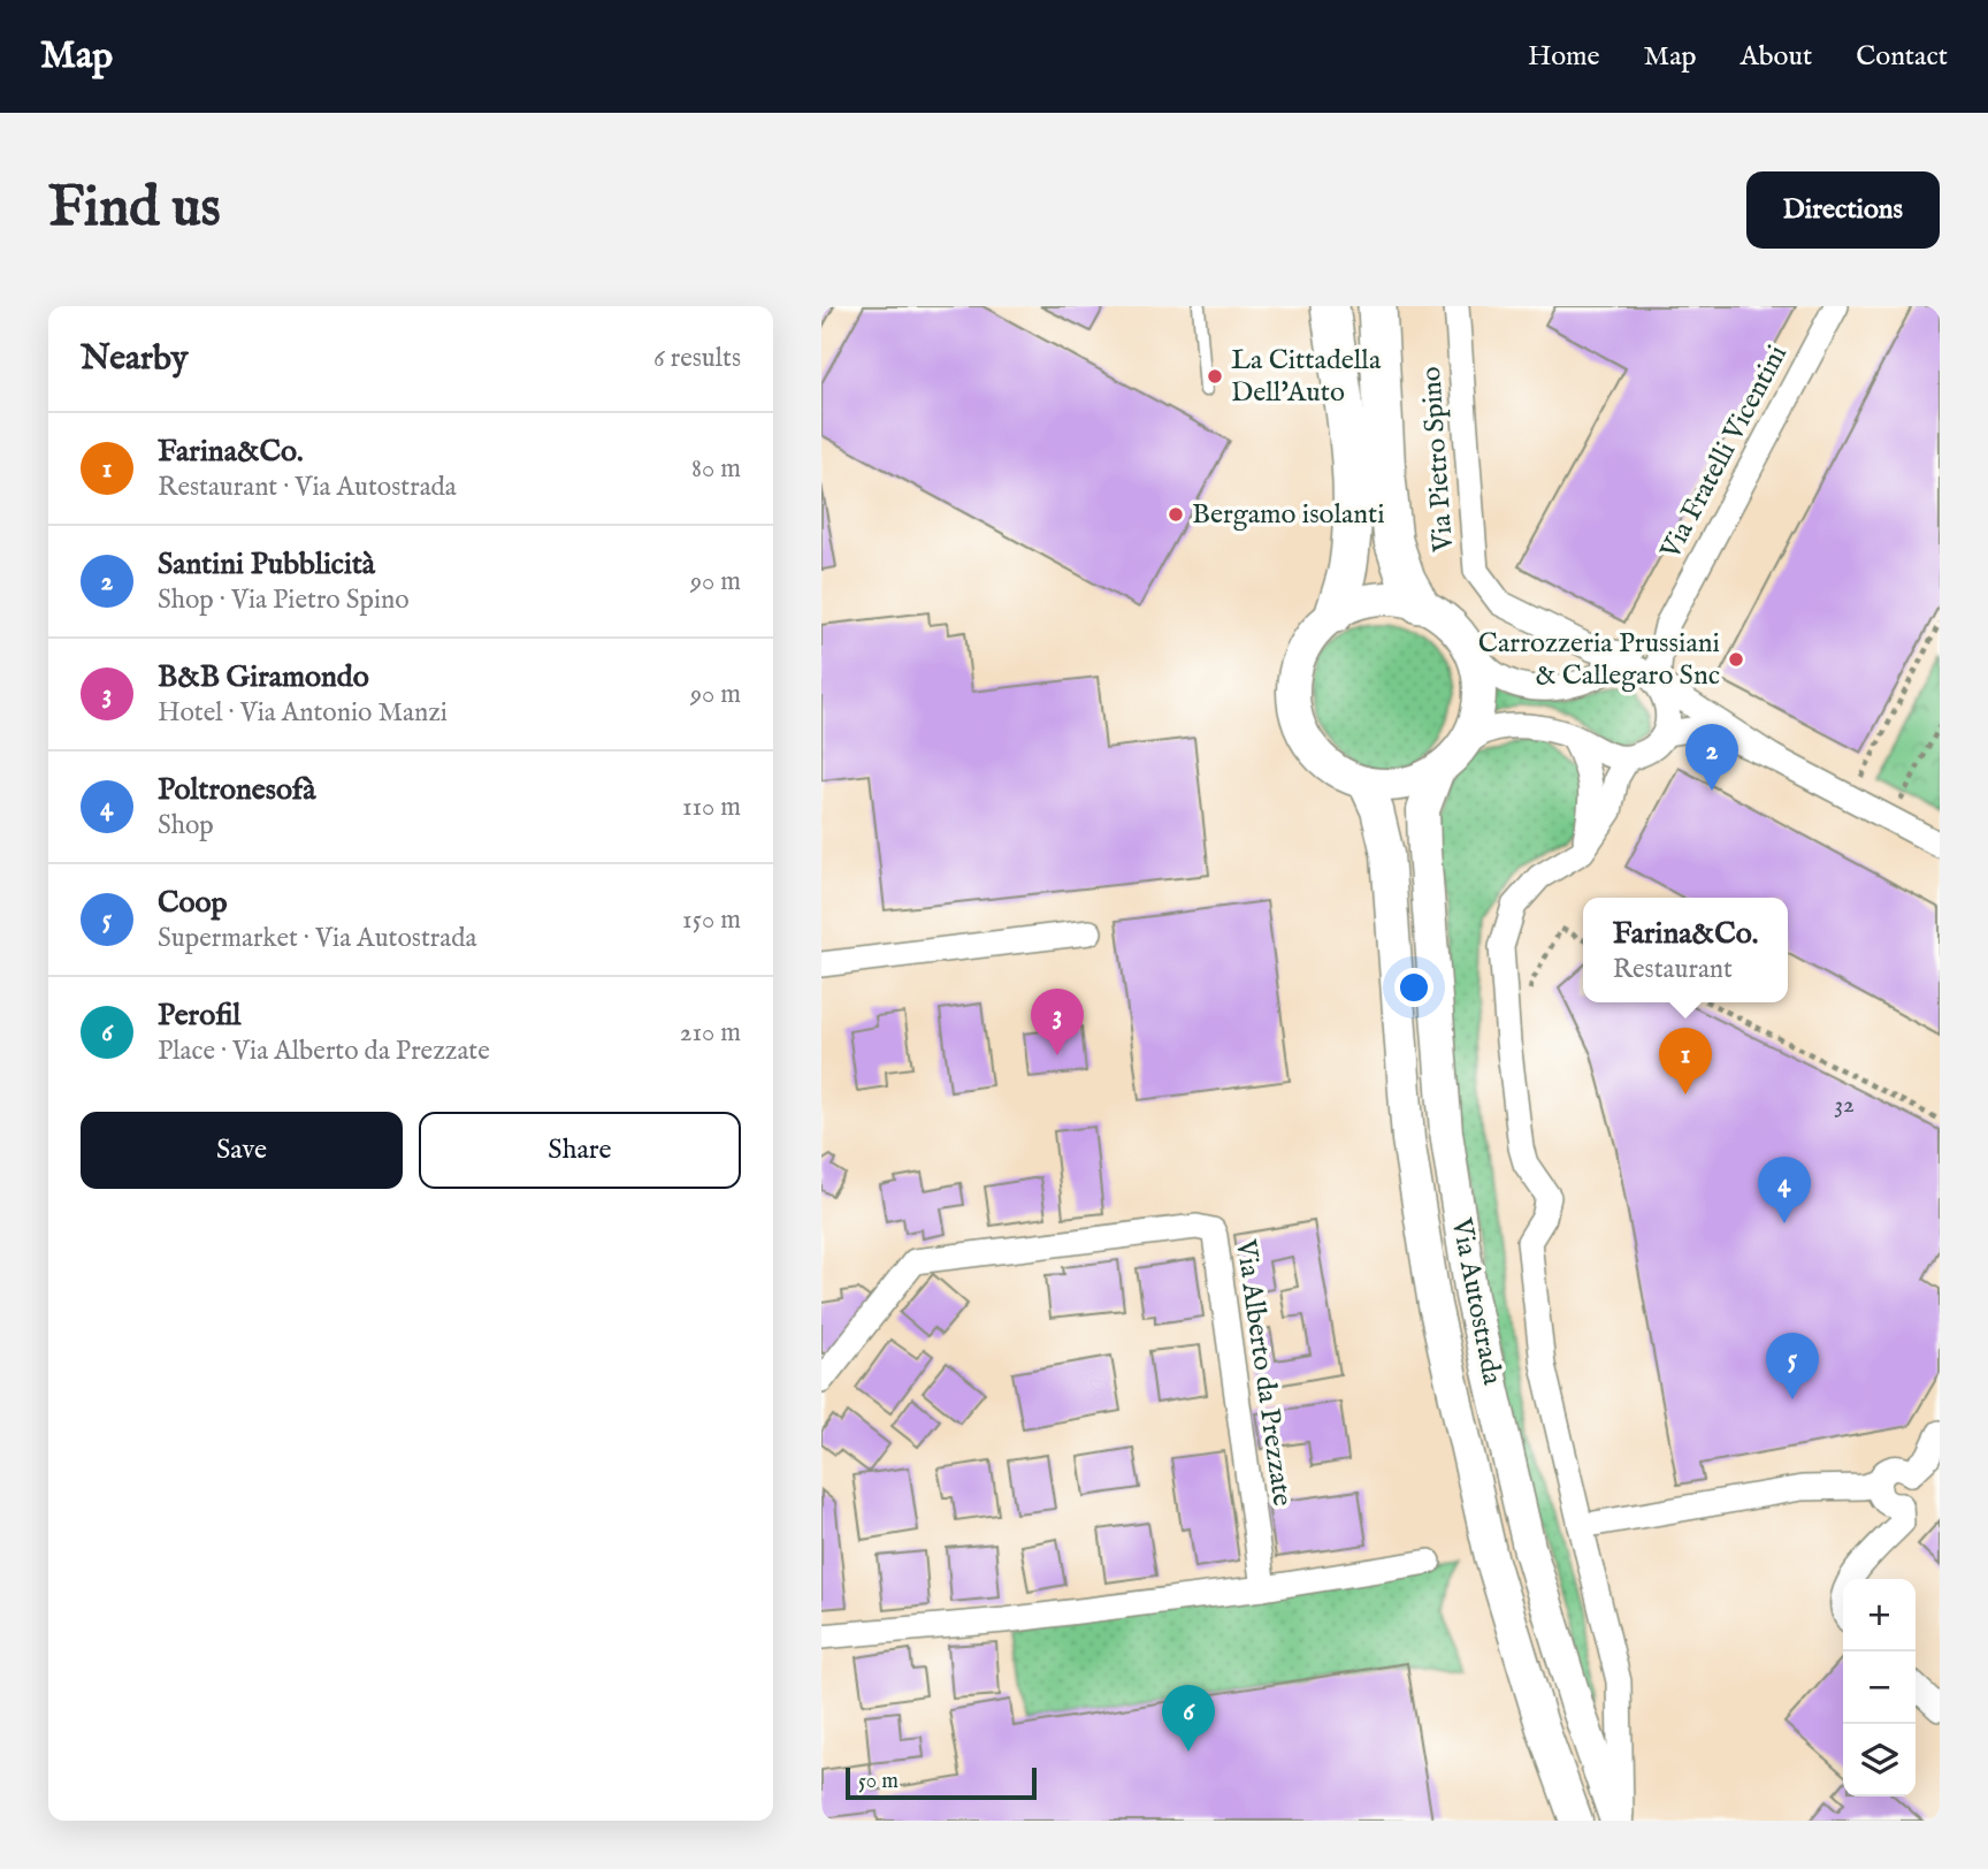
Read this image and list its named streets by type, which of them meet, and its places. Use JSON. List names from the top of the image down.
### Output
{
  "streets": {
    "main road": ["Via Autostrada"],
    "street": ["Via Fratelli Vicentini", "Via Pietro Spino", "Via Alberto da Prezzate"]
  },
  "places": ["La Cittadella Dell'Auto", "Bergamo isolanti", "Carrozzeria Prussiani & Callegaro Snc"],
  "house_numbers": ["32"],
  "scale_bar": "50 m",
  "page": {
    "header": "Map",
    "nav": [
      "Home",
      "Map",
      "About",
      "Contact"
    ],
    "buttons": [
      "Directions",
      ["Save", "Share"]
    ],
    "title": "Find us",
    "heading": ["Nearby", "6 results"],
    "list": [
      {
        "mark": "1",
        "name": "Farina&Co.",
        "note": "Restaurant · Via Autostrada",
        "value": "80 m"
      },
      {
        "mark": "2",
        "name": "Santini Pubblicità",
        "note": "Shop · Via Pietro Spino",
        "value": "90 m"
      },
      {
        "mark": "3",
        "name": "B&B Giramondo",
        "note": "Hotel · Via Antonio Manzi",
        "value": "90 m"
      },
      {
        "mark": "4",
        "name": "Poltronesofà",
        "note": "Shop",
        "value": "110 m"
      },
      {
        "mark": "5",
        "name": "Coop",
        "note": "Supermarket · Via Autostrada",
        "value": "150 m"
      },
      {
        "mark": "6",
        "name": "Perofil",
        "note": "Place · Via Alberto da Prezzate",
        "value": "210 m"
      }
    ],
    "pins": [
      "2",
      "3",
      "1",
      "4",
      "5",
      "6"
    ],
    "popup": ["Farina&Co.", "Restaurant"],
    "map_buttons": ["+", "−"],
    "scale": "50 m"
  }
}
